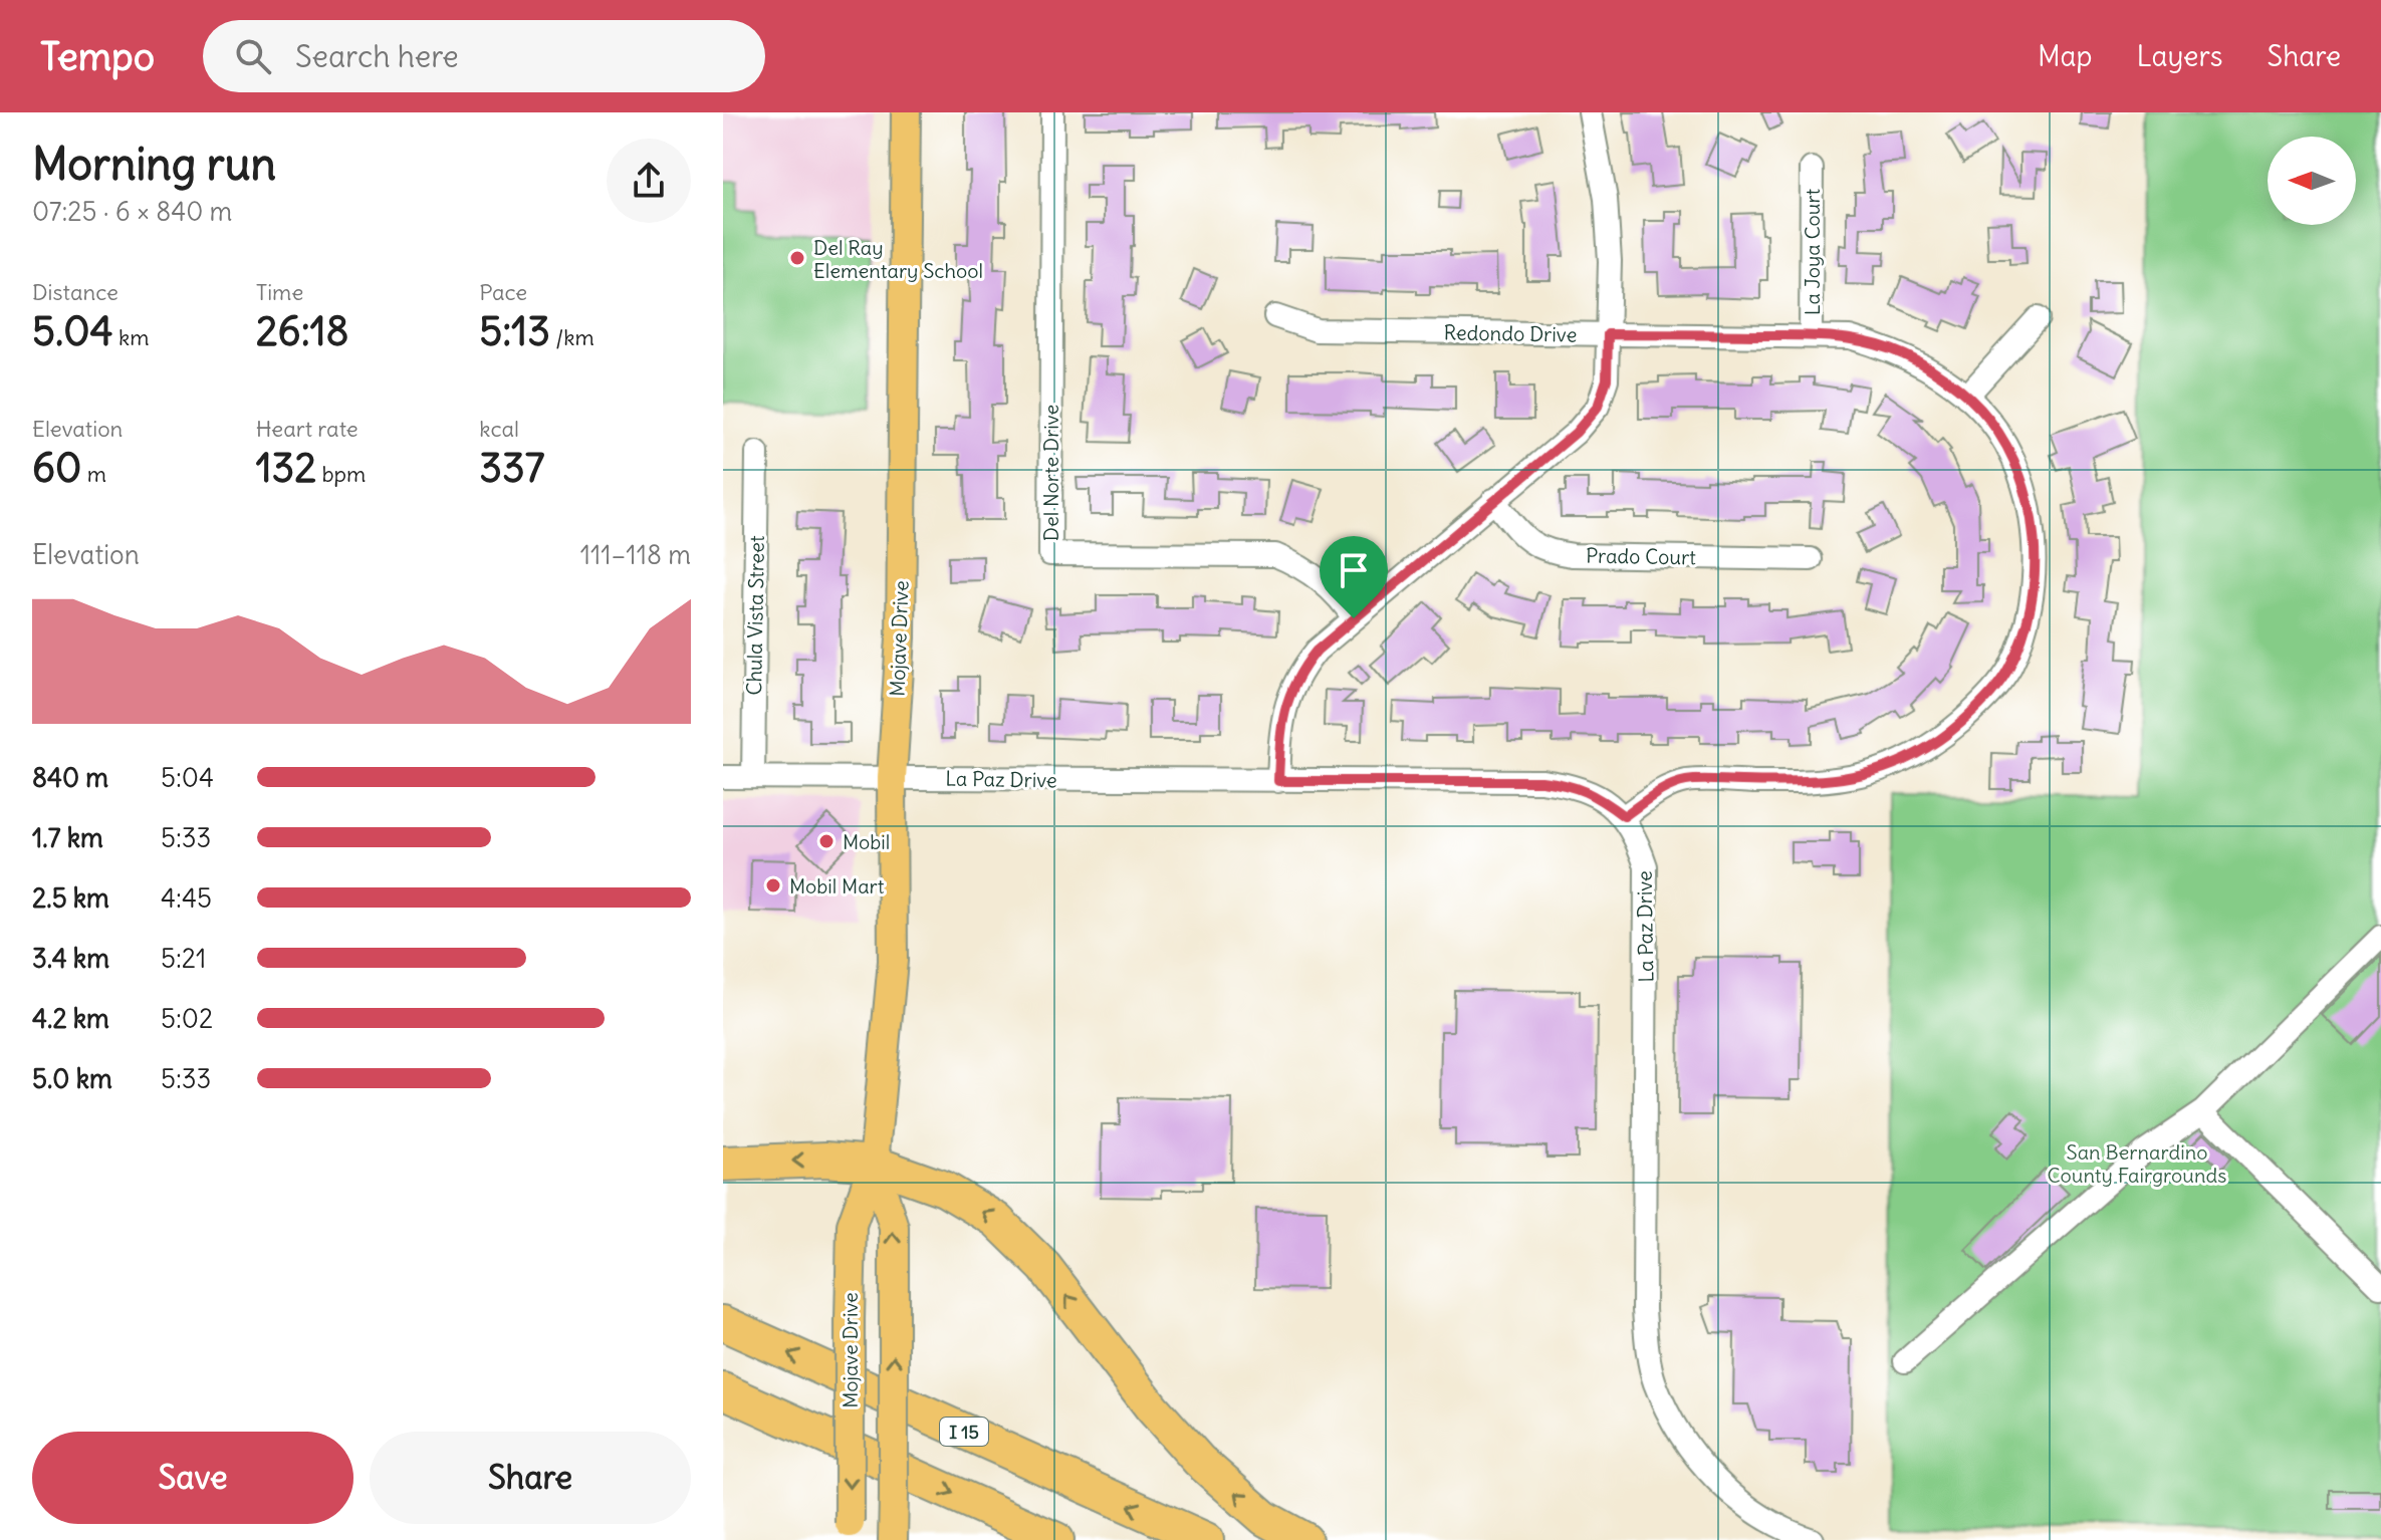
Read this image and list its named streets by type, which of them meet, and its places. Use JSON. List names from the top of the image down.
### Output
{
  "streets": {
    "highway": ["I 15"],
    "main road": ["Mojave Drive"],
    "street": [
      "La Joya Court",
      "Redondo Drive",
      "Del Norte Drive",
      "Prado Court",
      "Chula Vista Street",
      "La Paz Drive"
    ]
  },
  "crossings": [
    ["La Joya Court", "Redondo Drive"],
    ["Redondo Drive", "La Paz Drive"],
    ["Chula Vista Street", "La Paz Drive"],
    ["Mojave Drive", "La Paz Drive"]
  ],
  "parks": ["San Bernardino County Fairgrounds"],
  "places": ["Del Ray Elementary School", "Mobil", "Mobil Mart"],
  "north": "left",
  "page": {
    "header": "Tempo",
    "search": "Search here",
    "nav": ["Map", "Layers", "Share"],
    "heading": ["Morning run", "07:25 · 6 × 840 m"],
    "stats": [
      ["Distance", "5.04 km"],
      ["Time", "26:18"],
      ["Pace", "5:13 /km"],
      ["Elevation", "60 m"],
      ["Heart rate", "132 bpm"],
      ["kcal", "337"]
    ],
    "chart": ["Elevation", "111–118 m"],
    "list": [
      {
        "name": "840 m",
        "note": "5:04"
      },
      {
        "name": "1.7 km",
        "note": "5:33"
      },
      {
        "name": "2.5 km",
        "note": "4:45"
      },
      {
        "name": "3.4 km",
        "note": "5:21"
      },
      {
        "name": "4.2 km",
        "note": "5:02"
      },
      {
        "name": "5.0 km",
        "note": "5:33"
      }
    ],
    "buttons": ["Save", "Share"]
  }
}
